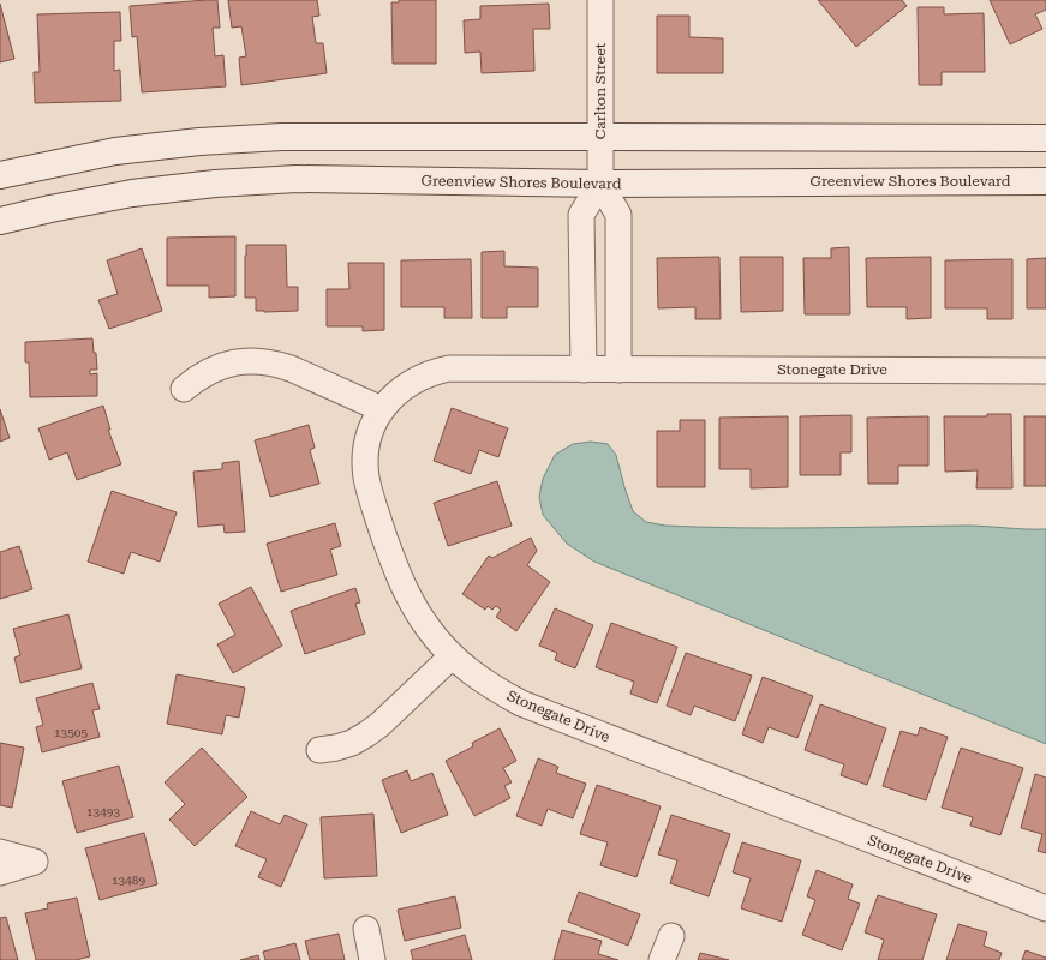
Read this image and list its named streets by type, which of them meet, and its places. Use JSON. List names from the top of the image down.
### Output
{
  "streets": {
    "street": ["Carlton Street", "Greenview Shores Boulevard", "Stonegate Drive"]
  },
  "crossings": [
    ["Carlton Street", "Greenview Shores Boulevard"]
  ],
  "house_numbers": ["13505", "13493", "13489"]
}
